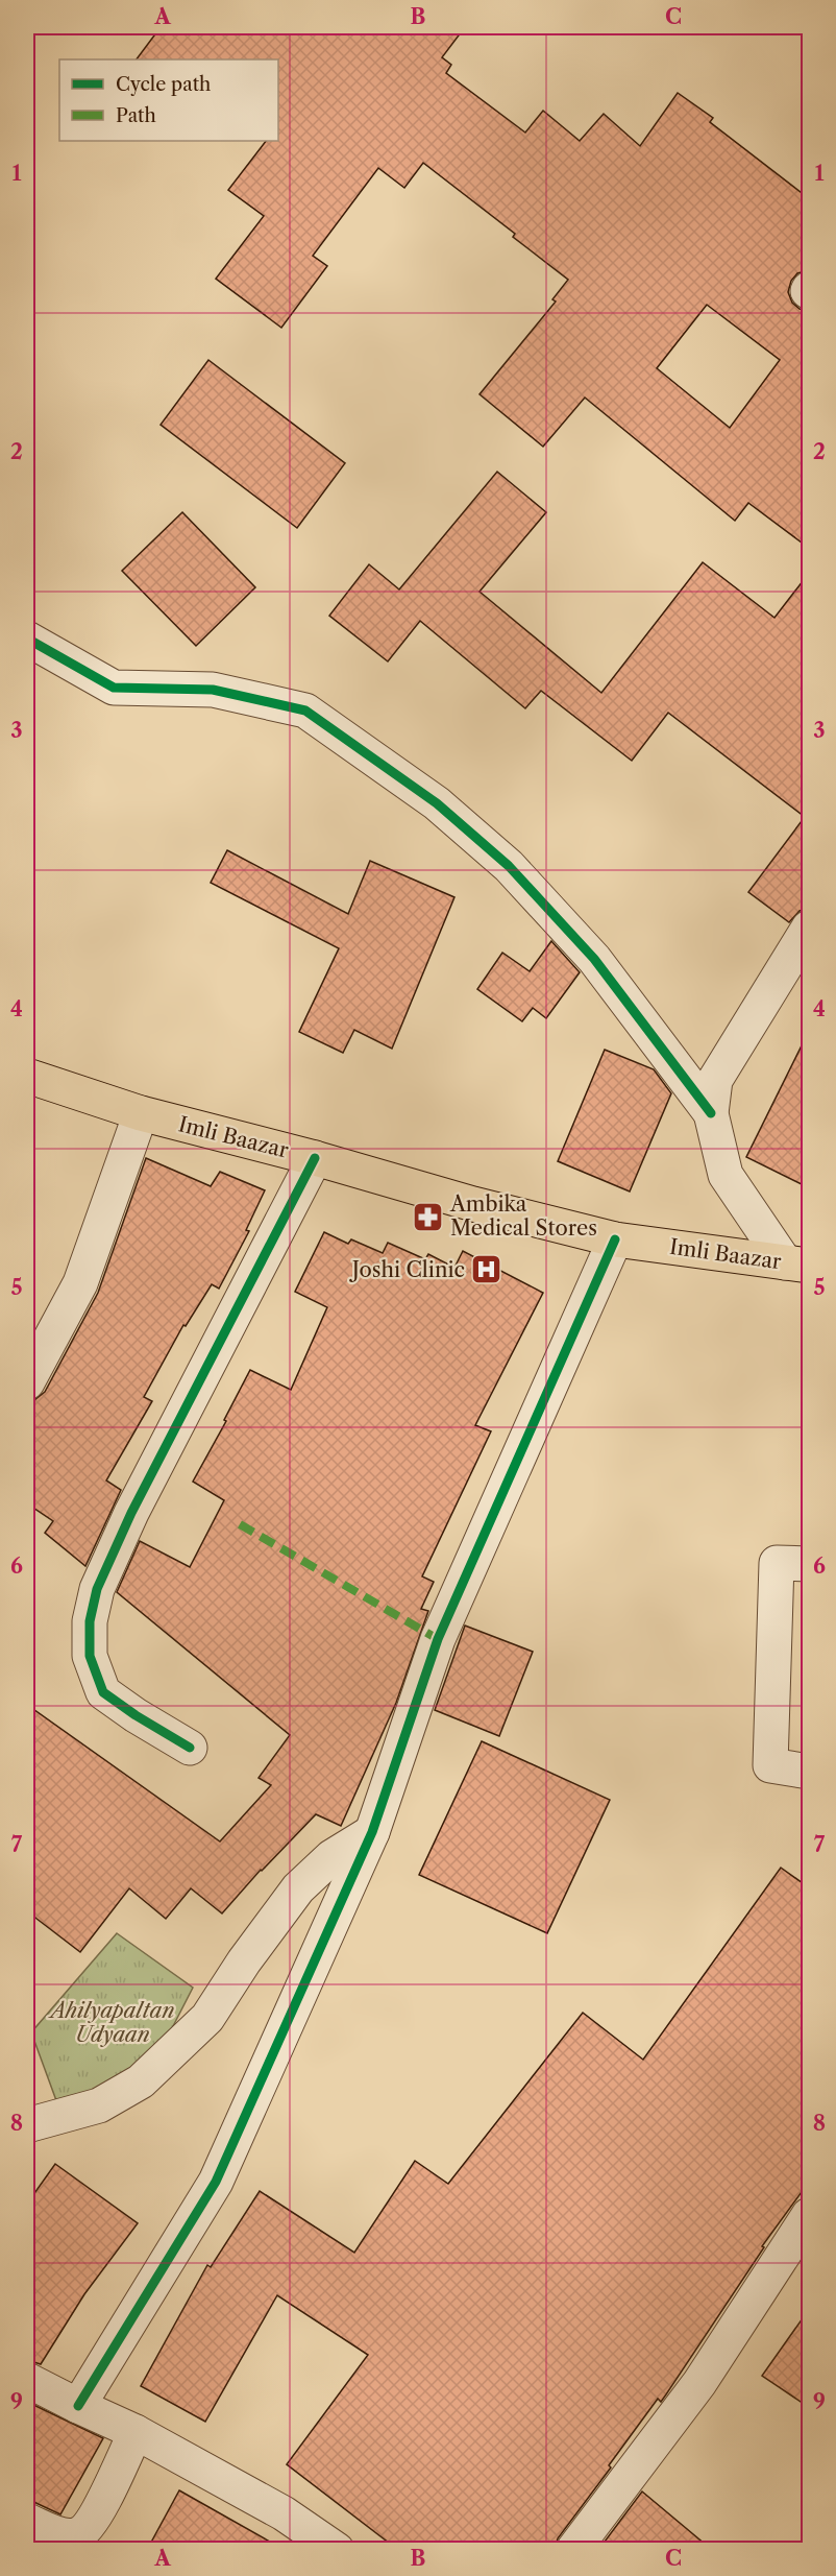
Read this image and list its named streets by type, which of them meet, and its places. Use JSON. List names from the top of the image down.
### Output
{
  "streets": {
    "main road": ["Imli Baazar"]
  },
  "parks": ["Ahilyapaltan Udyaan"],
  "places": {
    "pharmacy": ["Ambika Medical Stores"],
    "hospital": ["Joshi Clinic"]
  },
  "legend": ["Cycle path", "Path"],
  "grid": {
    "columns": ["A", "B", "C"],
    "rows": [
      "1",
      "2",
      "3",
      "4",
      "5",
      "6",
      "7",
      "8",
      "9"
    ]
  }
}
